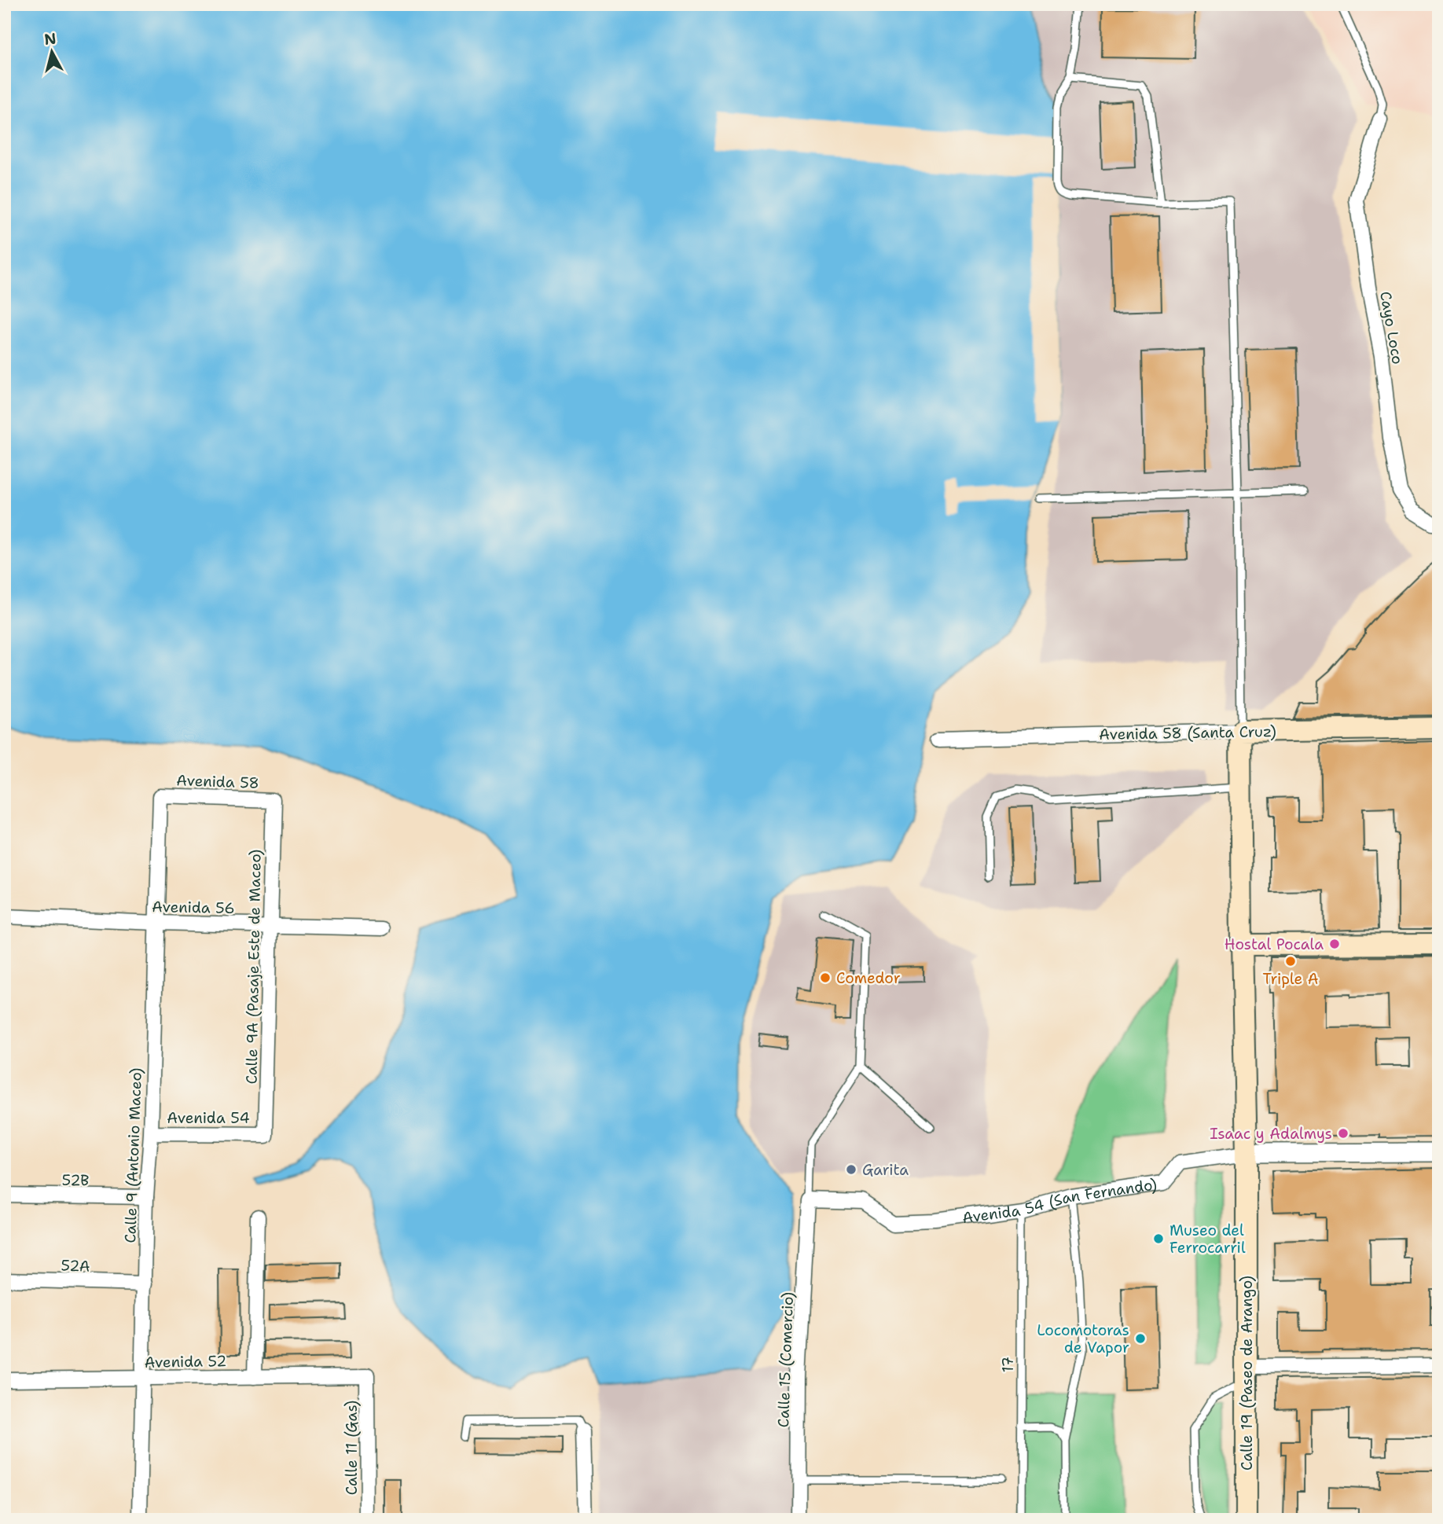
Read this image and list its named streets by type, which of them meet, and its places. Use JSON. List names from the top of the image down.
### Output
{
  "streets": {
    "main road": ["Avenida 58 (Santa Cruz)", "Calle 19 (Paseo de Arango)"],
    "street": [
      "Cayo Loco",
      "Avenida 58",
      "Avenida 56",
      "Calle 9A (Pasaje Este de Maceo)",
      "Avenida 54",
      "Calle 9 (Antonio Maceo)",
      "52B",
      "Avenida 54 (San Fernando)",
      "52A",
      "Calle 15 (Comercio)",
      "Avenida 52",
      "Calle 11 (Gas)"
    ],
    "lane": ["17"]
  },
  "crossings": [
    ["Avenida 58 (Santa Cruz)", "Calle 19 (Paseo de Arango)"],
    ["Avenida 58", "Calle 9A (Pasaje Este de Maceo)"],
    ["Avenida 58", "Calle 9 (Antonio Maceo)"],
    ["Avenida 56", "Calle 9A (Pasaje Este de Maceo)"],
    ["Avenida 56", "Calle 9 (Antonio Maceo)"],
    ["Calle 9A (Pasaje Este de Maceo)", "Avenida 54"],
    ["Avenida 54", "Calle 9 (Antonio Maceo)"],
    ["Calle 9 (Antonio Maceo)", "52B"],
    ["Calle 9 (Antonio Maceo)", "52A"],
    ["Calle 9 (Antonio Maceo)", "Avenida 52"],
    ["Avenida 54 (San Fernando)", "Calle 15 (Comercio)"],
    ["Avenida 54 (San Fernando)", "17"],
    ["Avenida 54 (San Fernando)", "Calle 19 (Paseo de Arango)"],
    ["Avenida 52", "Calle 11 (Gas)"]
  ],
  "places": [
    "Hostal Pocala",
    "Triple A",
    "Comedor",
    "Isaac y Adalmys",
    "Garita",
    "Museo del Ferrocarril",
    "Locomotoras de Vapor"
  ],
  "north": "top"
}
